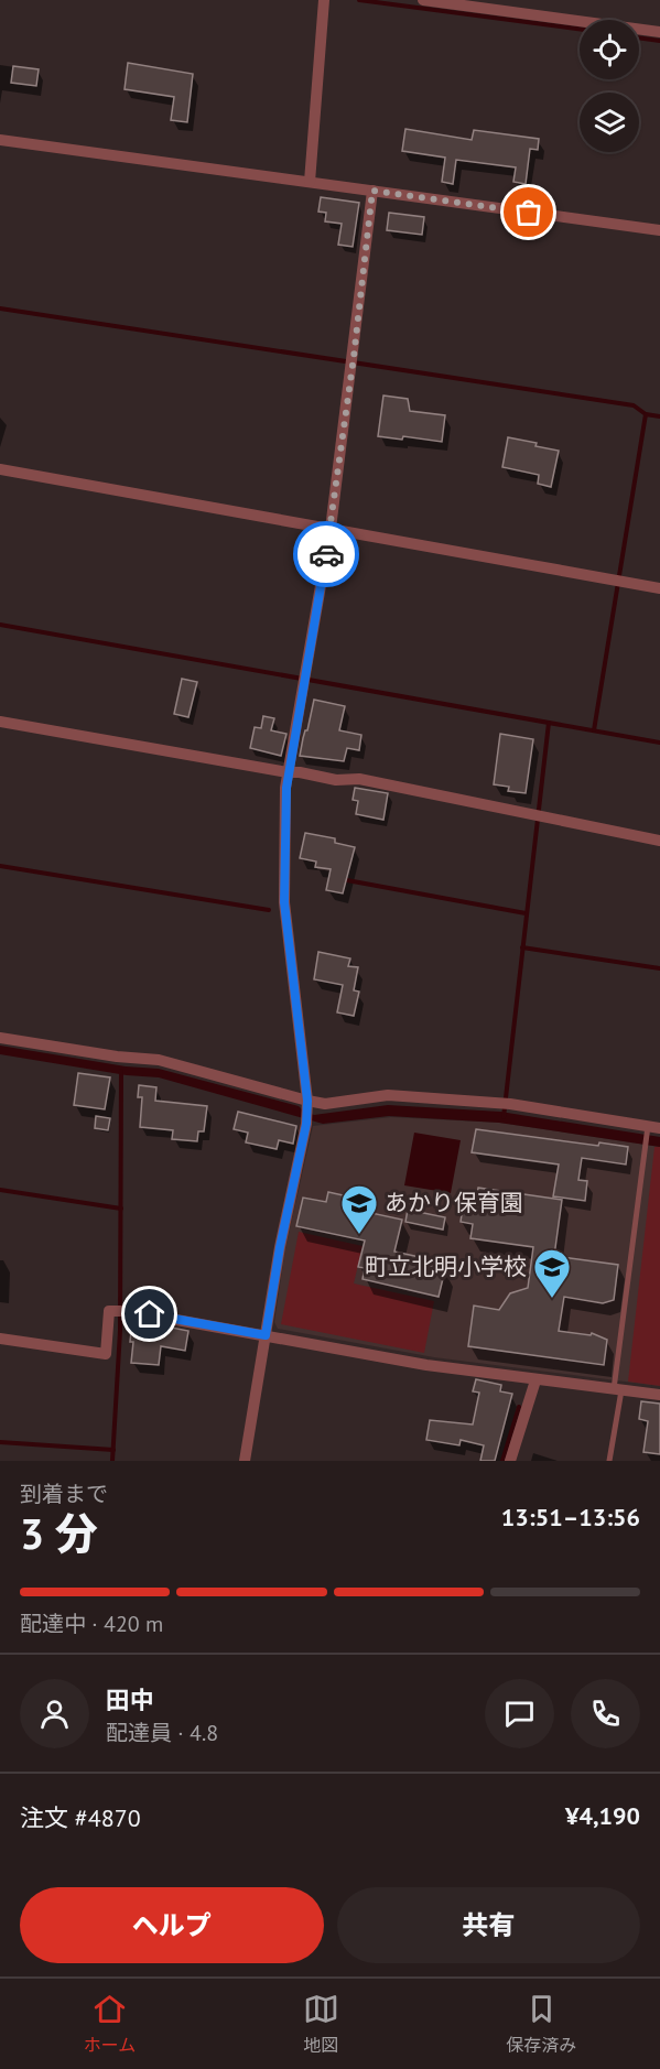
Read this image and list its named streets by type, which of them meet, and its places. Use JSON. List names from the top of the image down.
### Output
{
  "places": {
    "school or university": ["あかり保育園", "町立北明小学校"]
  },
  "page": {
    "heading": ["3 分", "到着まで", "13:51–13:56"],
    "panel": [
      "田中",
      "配達員 · 4.8",
      "注文 #4870",
      "¥4,190"
    ],
    "bar": "配達中 · 420 m",
    "buttons": ["ヘルプ", "共有"],
    "tabs": ["ホーム", "地図", "保存済み"]
  }
}
